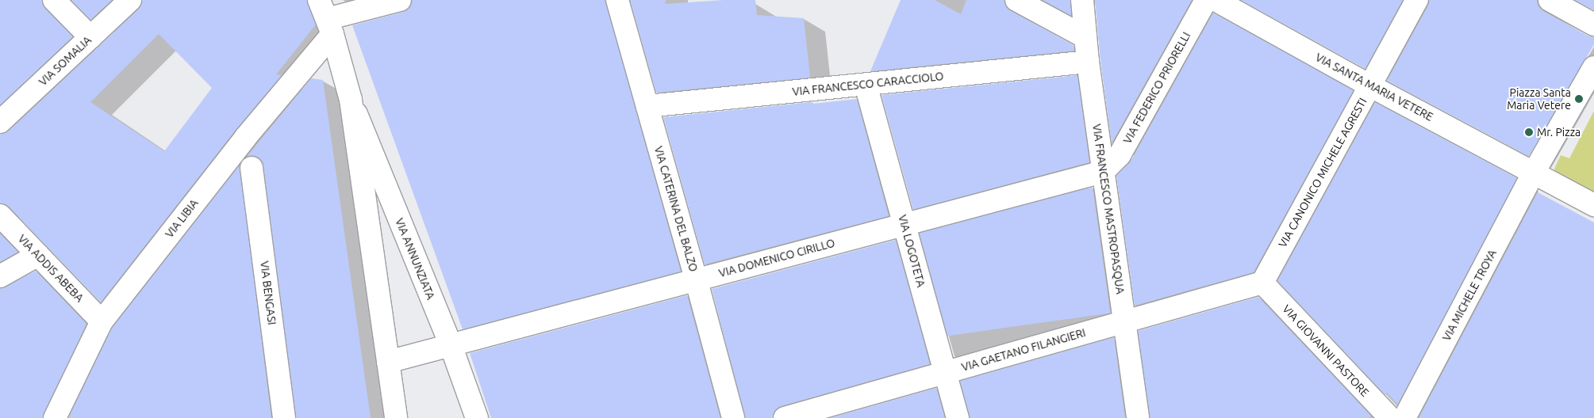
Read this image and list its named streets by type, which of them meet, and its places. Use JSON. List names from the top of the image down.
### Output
{
  "streets": {
    "street": [
      "VIA SOMALIA",
      "VIA FRANCESCO CARACCIOLO",
      "VIA SANTA MARIA VETERE",
      "VIA FEDERICO PRIORELLI",
      "VIA CANONICO MICHELE AGRESTI",
      "VIA CATERINA DEL BALZO",
      "VIA FRANCESCO MASTROPASQUA",
      "VIA LIBIA",
      "VIA LOGOTETA",
      "VIA DOMENICO CIRILLO",
      "VIA ANNUNZIATA",
      "VIA ADDIS ABEBA",
      "VIA BENGASI",
      "VIA MICHELE TROYA",
      "VIA GAETANO FILANGIERI",
      "VIA GIOVANNI PASTORE"
    ]
  },
  "crossings": [
    ["VIA FRANCESCO CARACCIOLO", "VIA CATERINA DEL BALZO"],
    ["VIA FRANCESCO CARACCIOLO", "VIA FRANCESCO MASTROPASQUA"],
    ["VIA FRANCESCO CARACCIOLO", "VIA LOGOTETA"],
    ["VIA SANTA MARIA VETERE", "VIA CANONICO MICHELE AGRESTI"],
    ["VIA SANTA MARIA VETERE", "VIA MICHELE TROYA"],
    ["VIA FEDERICO PRIORELLI", "VIA FRANCESCO MASTROPASQUA"],
    ["VIA FEDERICO PRIORELLI", "VIA DOMENICO CIRILLO"],
    ["VIA CANONICO MICHELE AGRESTI", "VIA GAETANO FILANGIERI"],
    ["VIA CANONICO MICHELE AGRESTI", "VIA GIOVANNI PASTORE"],
    ["VIA CATERINA DEL BALZO", "VIA DOMENICO CIRILLO"],
    ["VIA FRANCESCO MASTROPASQUA", "VIA DOMENICO CIRILLO"],
    ["VIA FRANCESCO MASTROPASQUA", "VIA GAETANO FILANGIERI"],
    ["VIA LIBIA", "VIA ANNUNZIATA"],
    ["VIA LIBIA", "VIA ADDIS ABEBA"],
    ["VIA LOGOTETA", "VIA DOMENICO CIRILLO"],
    ["VIA LOGOTETA", "VIA GAETANO FILANGIERI"],
    ["VIA DOMENICO CIRILLO", "VIA ANNUNZIATA"],
    ["VIA GAETANO FILANGIERI", "VIA GIOVANNI PASTORE"]
  ],
  "places": ["Piazza Santa Maria Vetere", "Mr. Pizza"]
}
